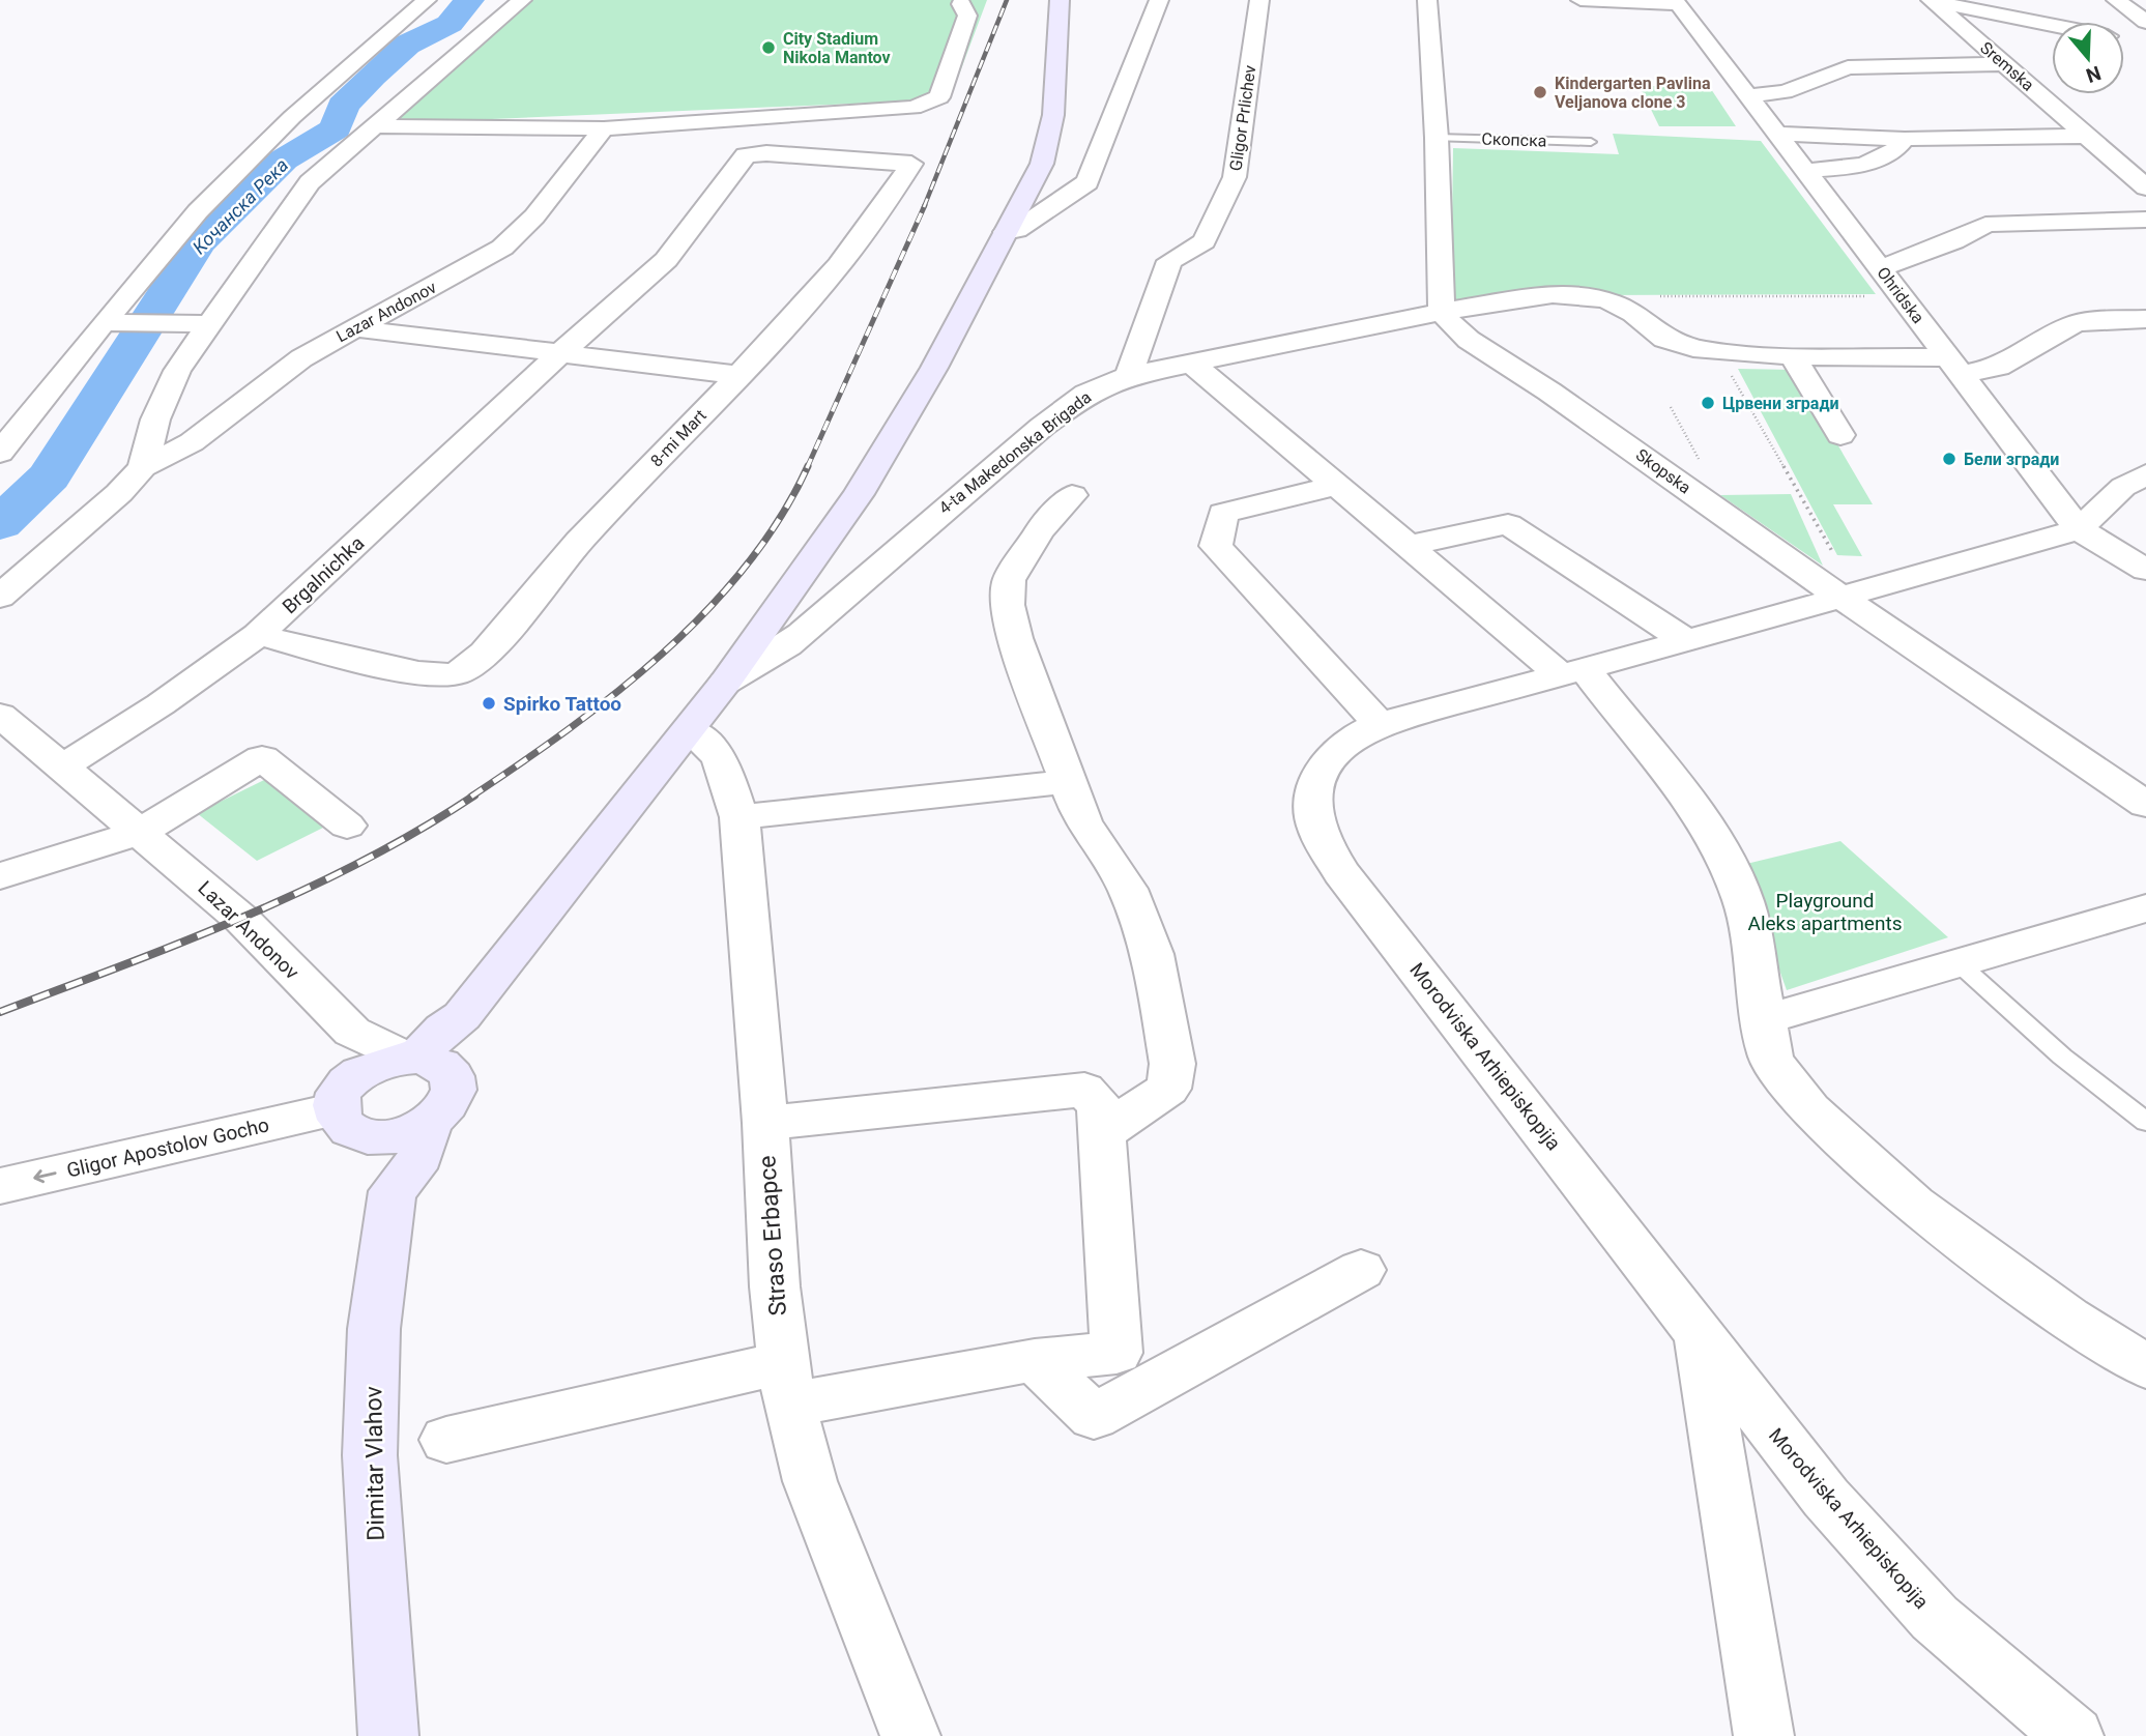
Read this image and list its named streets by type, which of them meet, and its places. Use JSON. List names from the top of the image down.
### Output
{
  "streets": {
    "street": [
      "Sremska",
      "Gligor Prlichev",
      "Ohridska",
      "Lazar Andonov",
      "8-mi Mart",
      "4-ta Makedonska Brigada",
      "Skopska",
      "Brgalnichka",
      "Morodviska Arhiepiskopija",
      "Gligor Apostolov Gocho",
      "Straso Erbapce",
      "Dimitar Vlahov"
    ],
    "lane": ["Скопска"]
  },
  "crossings": [
    ["Gligor Prlichev", "4-ta Makedonska Brigada"],
    ["Ohridska", "Morodviska Arhiepiskopija"],
    ["Lazar Andonov", "Brgalnichka"],
    ["Lazar Andonov", "Gligor Apostolov Gocho"],
    ["8-mi Mart", "Brgalnichka"],
    ["4-ta Makedonska Brigada", "Skopska"],
    ["Skopska", "Morodviska Arhiepiskopija"]
  ],
  "water": ["Кочанска Река"],
  "parks": ["Playground Aleks apartments"],
  "places": [
    "City Stadium Nikola Mantov",
    "Kindergarten Pavlina Veljanova clone 3",
    "Црвени згради",
    "Бели згради",
    "Spirko Tattoo"
  ],
  "north": "bottom"
}
